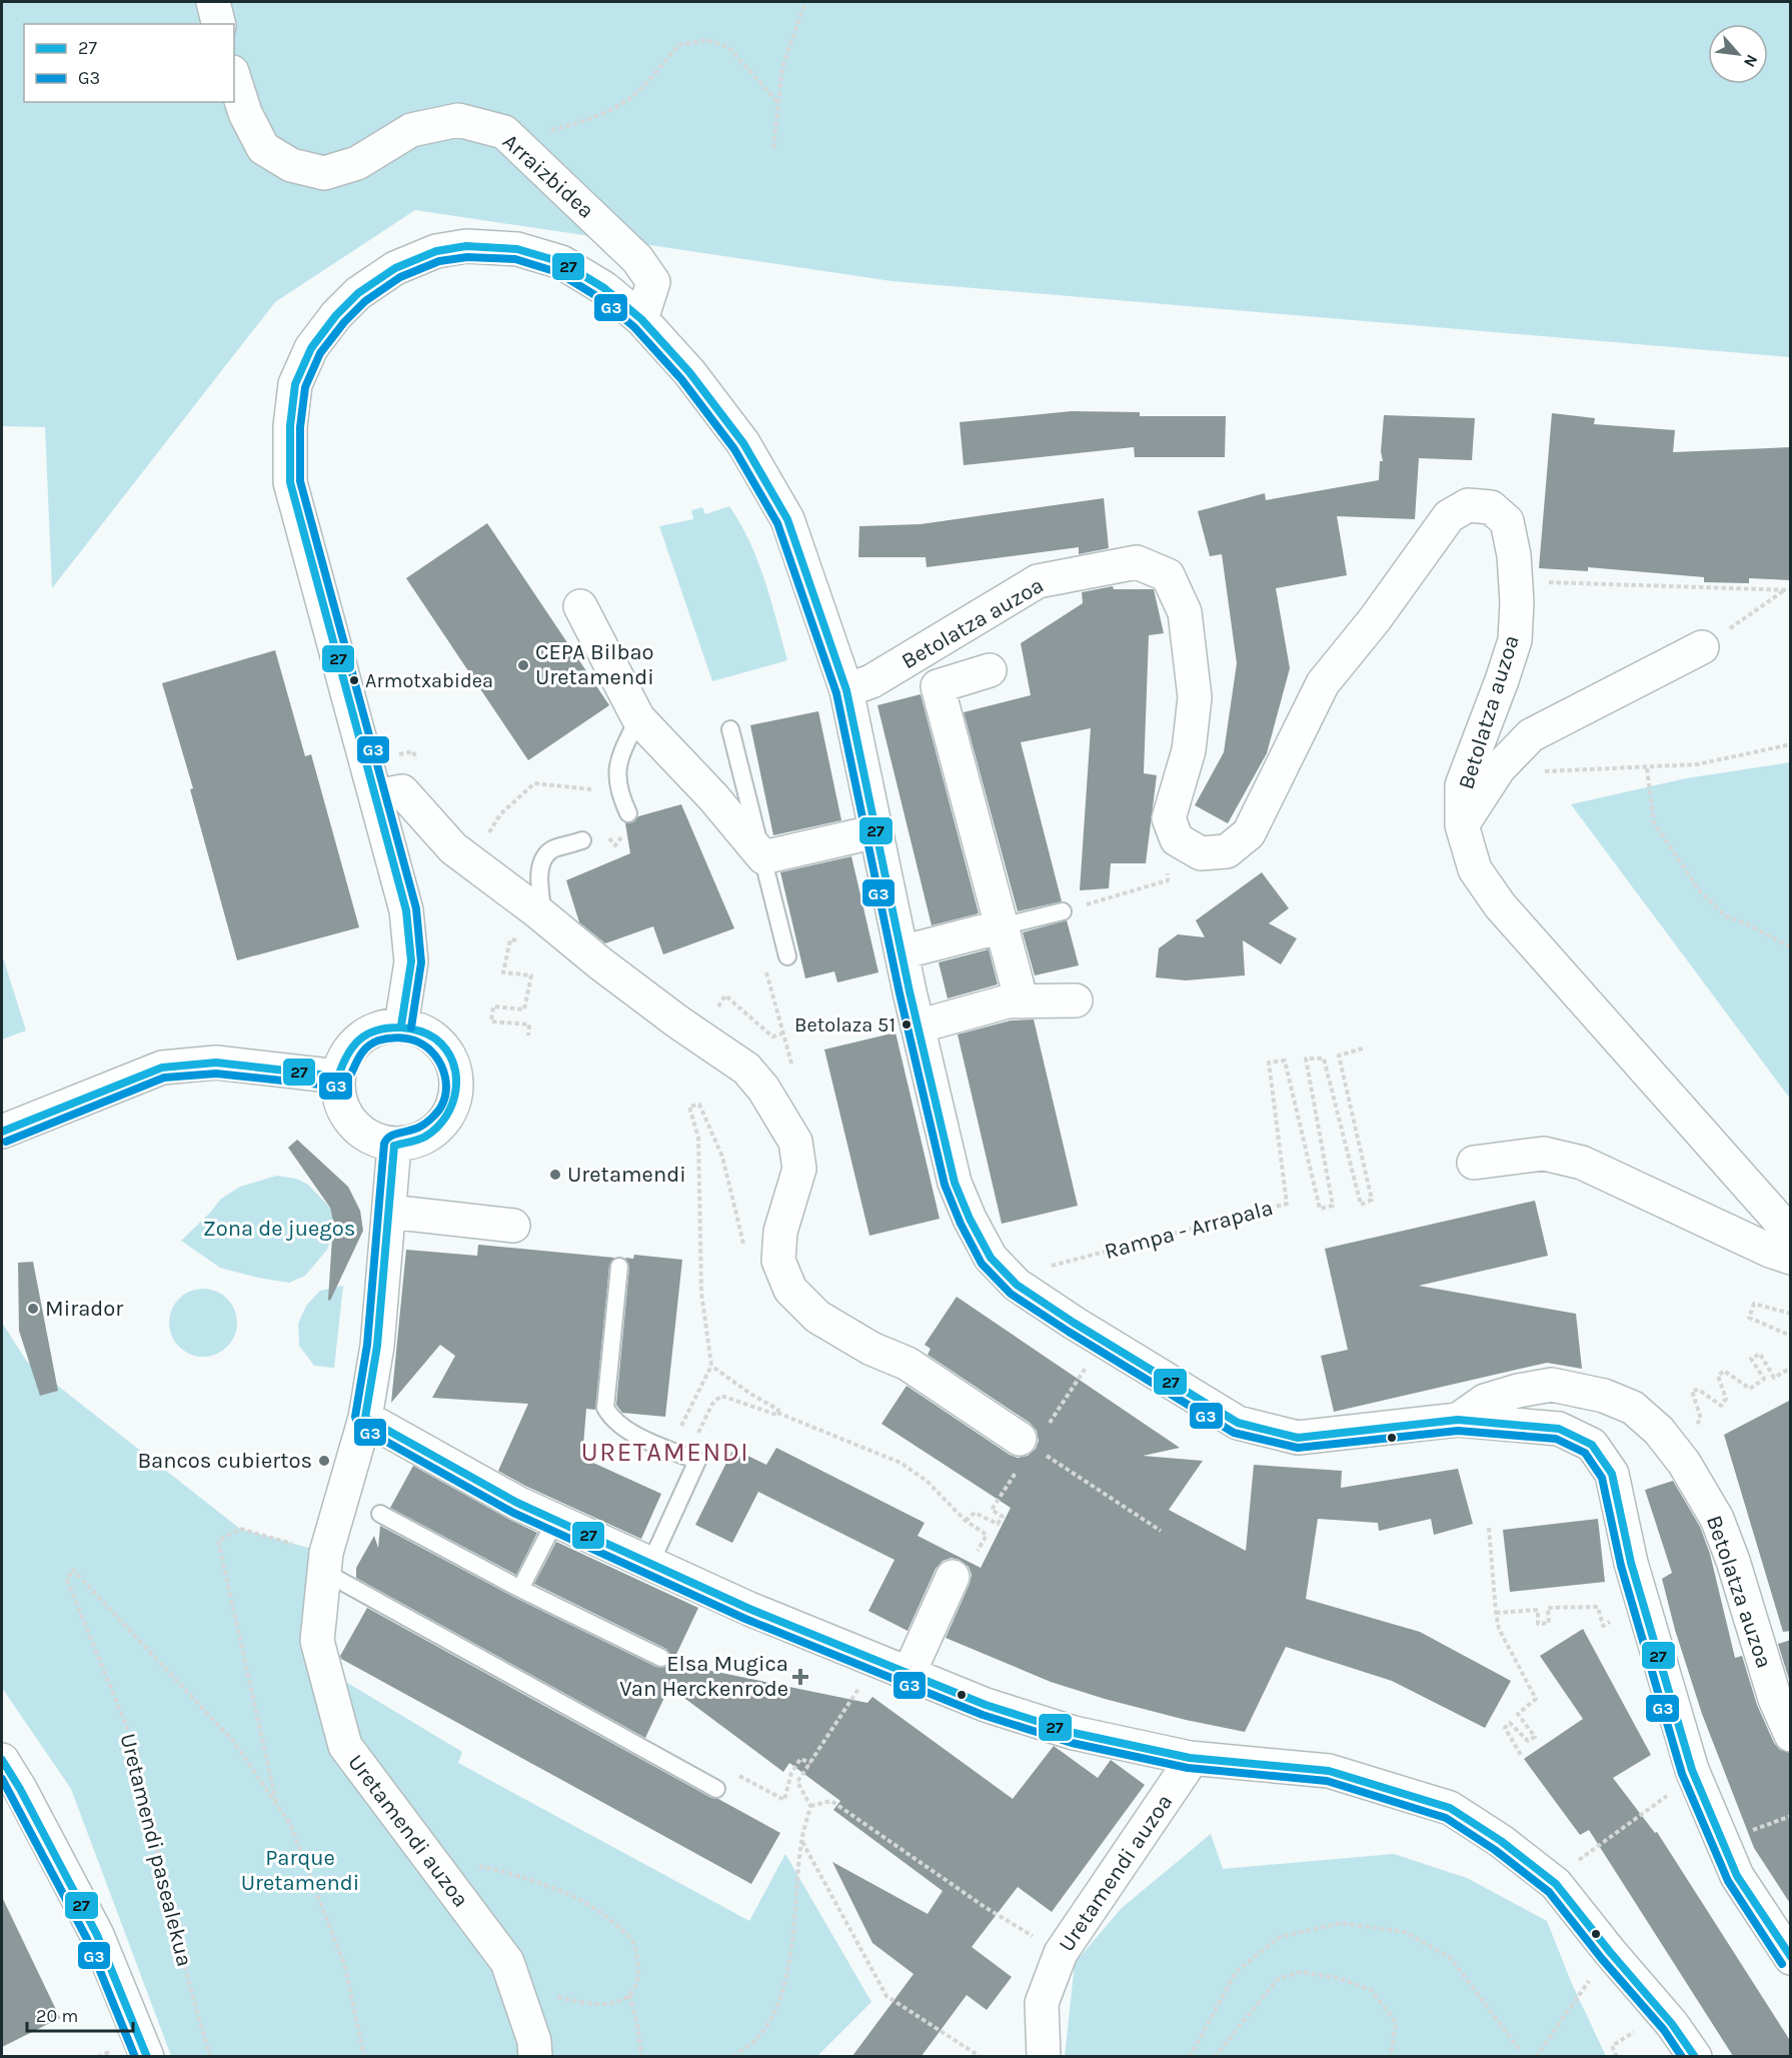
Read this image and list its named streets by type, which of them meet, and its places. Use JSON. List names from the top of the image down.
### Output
{
  "streets": {
    "street": ["Arraizbidea", "Betolatza auzoa", "Uretamendi auzoa"],
    "path": ["Rampa - Arrapala", "Uretamendi pasealekua"]
  },
  "crossings": [
    ["Uretamendi auzoa", "Uretamendi pasealekua"]
  ],
  "districts": ["URETAMENDI"],
  "parks": ["Zona de juegos", "Parque Uretamendi"],
  "places": {
    "other": [
      "CEPA Bilbao Uretamendi",
      "Armotxabidea",
      "Betolaza 51",
      "Uretamendi",
      "Mirador",
      "Bancos cubiertos"
    ],
    "health": ["Elsa Mugica Van Herckenrode"]
  },
  "lines": ["transit line 27", "transit line G3"],
  "legend": ["27", "G3"],
  "scale_bar": "20 m",
  "north": "bottom right"
}
